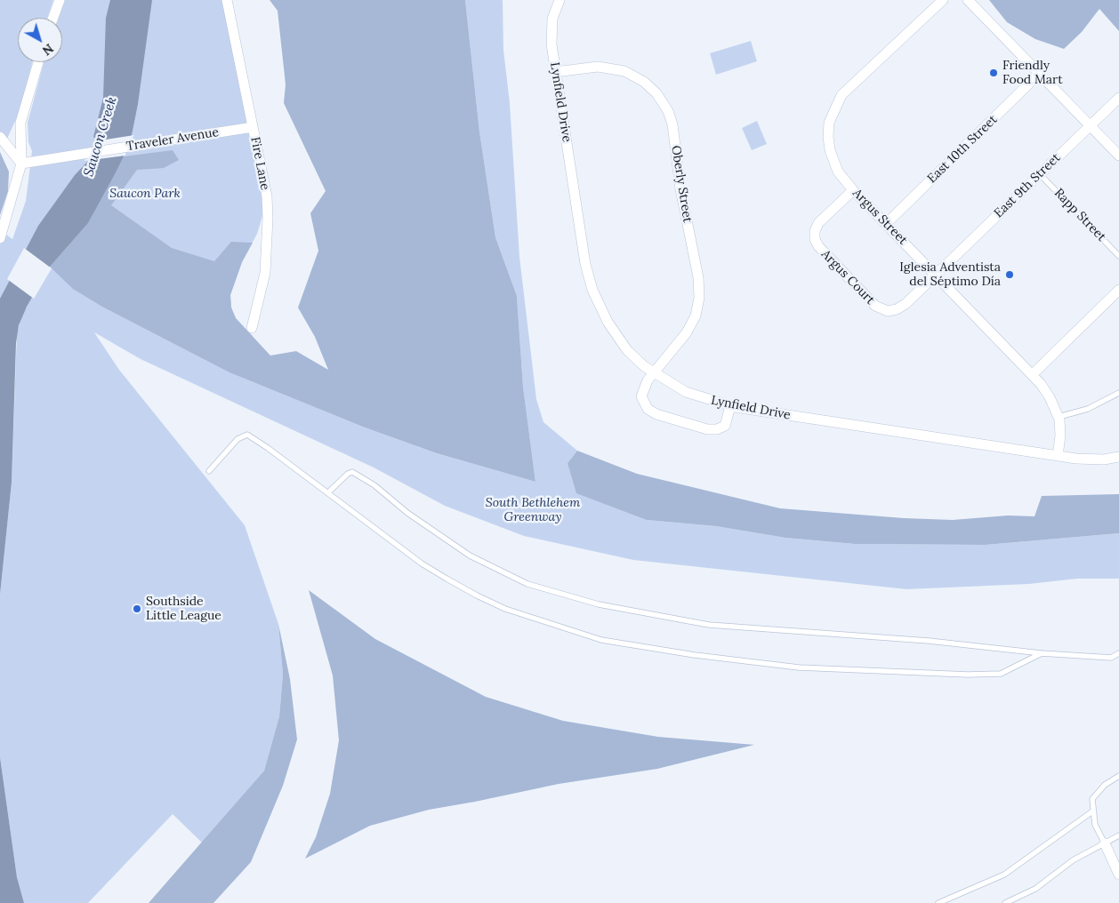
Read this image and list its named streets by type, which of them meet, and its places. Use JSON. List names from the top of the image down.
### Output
{
  "streets": {
    "street": [
      "Lynfield Drive",
      "Traveler Avenue",
      "East 10th Street",
      "Fire Lane",
      "Oberly Street",
      "East 9th Street",
      "Argus Street",
      "Argus Court"
    ],
    "lane": ["Rapp Street"]
  },
  "crossings": [
    ["Lynfield Drive", "Oberly Street"],
    ["Lynfield Drive", "Argus Street"],
    ["Traveler Avenue", "Fire Lane"],
    ["East 10th Street", "Argus Street"],
    ["East 9th Street", "Rapp Street"],
    ["East 9th Street", "Argus Street"],
    ["East 9th Street", "Argus Court"],
    ["Argus Street", "Argus Court"]
  ],
  "water": ["Saucon Creek"],
  "parks": ["Saucon Park", "South Bethlehem Greenway"],
  "places": ["Friendly Food Mart", "Iglesia Adventista del Séptimo Día", "Southside Little League"],
  "north": "bottom right"
}
